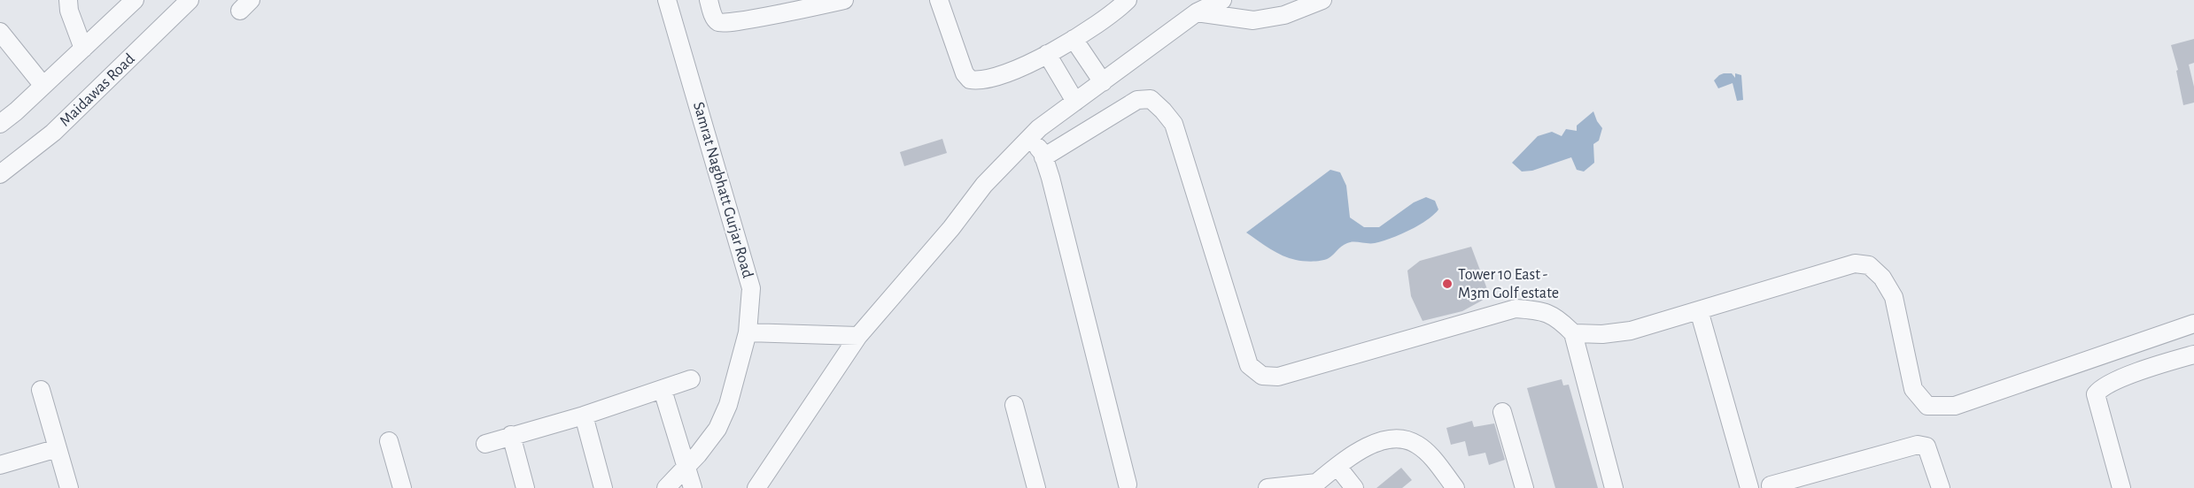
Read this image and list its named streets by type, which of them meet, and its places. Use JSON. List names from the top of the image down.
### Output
{
  "streets": {
    "street": ["Maidawas Road", "Samrat Nagbhatt Gurjar Road"]
  },
  "places": ["Tower 10 East - M3m Golf estate"]
}
